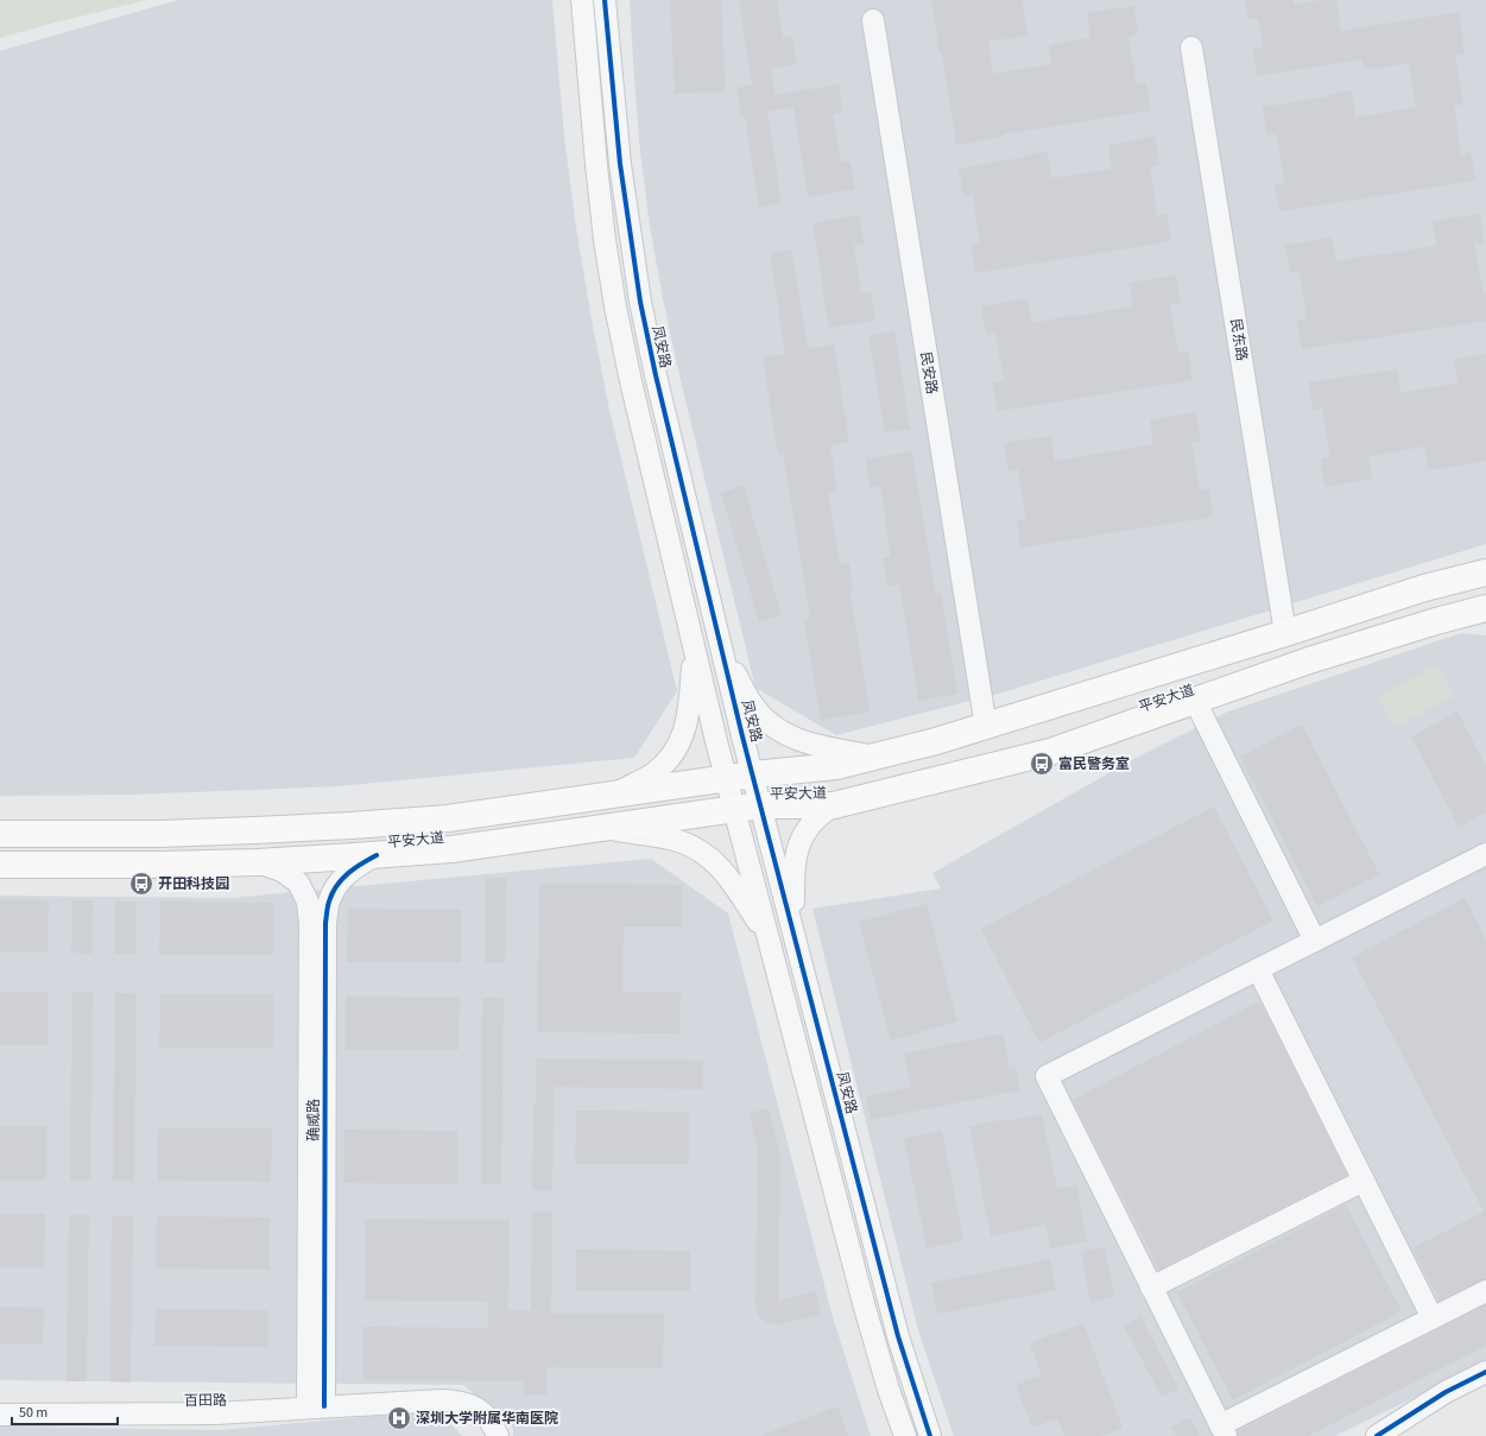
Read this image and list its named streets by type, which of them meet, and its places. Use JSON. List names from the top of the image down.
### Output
{
  "streets": {
    "main road": ["平安大道"],
    "street": [
      "民东路",
      "凤安路",
      "民安路",
      "确威路",
      "百田路"
    ]
  },
  "crossings": [
    ["民东路", "平安大道"],
    ["凤安路", "平安大道"],
    ["民安路", "平安大道"],
    ["平安大道", "确威路"],
    ["确威路", "百田路"]
  ],
  "places": {
    "bus stop": ["富民警务室", "开田科技园"],
    "hospital": ["深圳大学附属华南医院"]
  },
  "scale_bar": "50 m"
}
